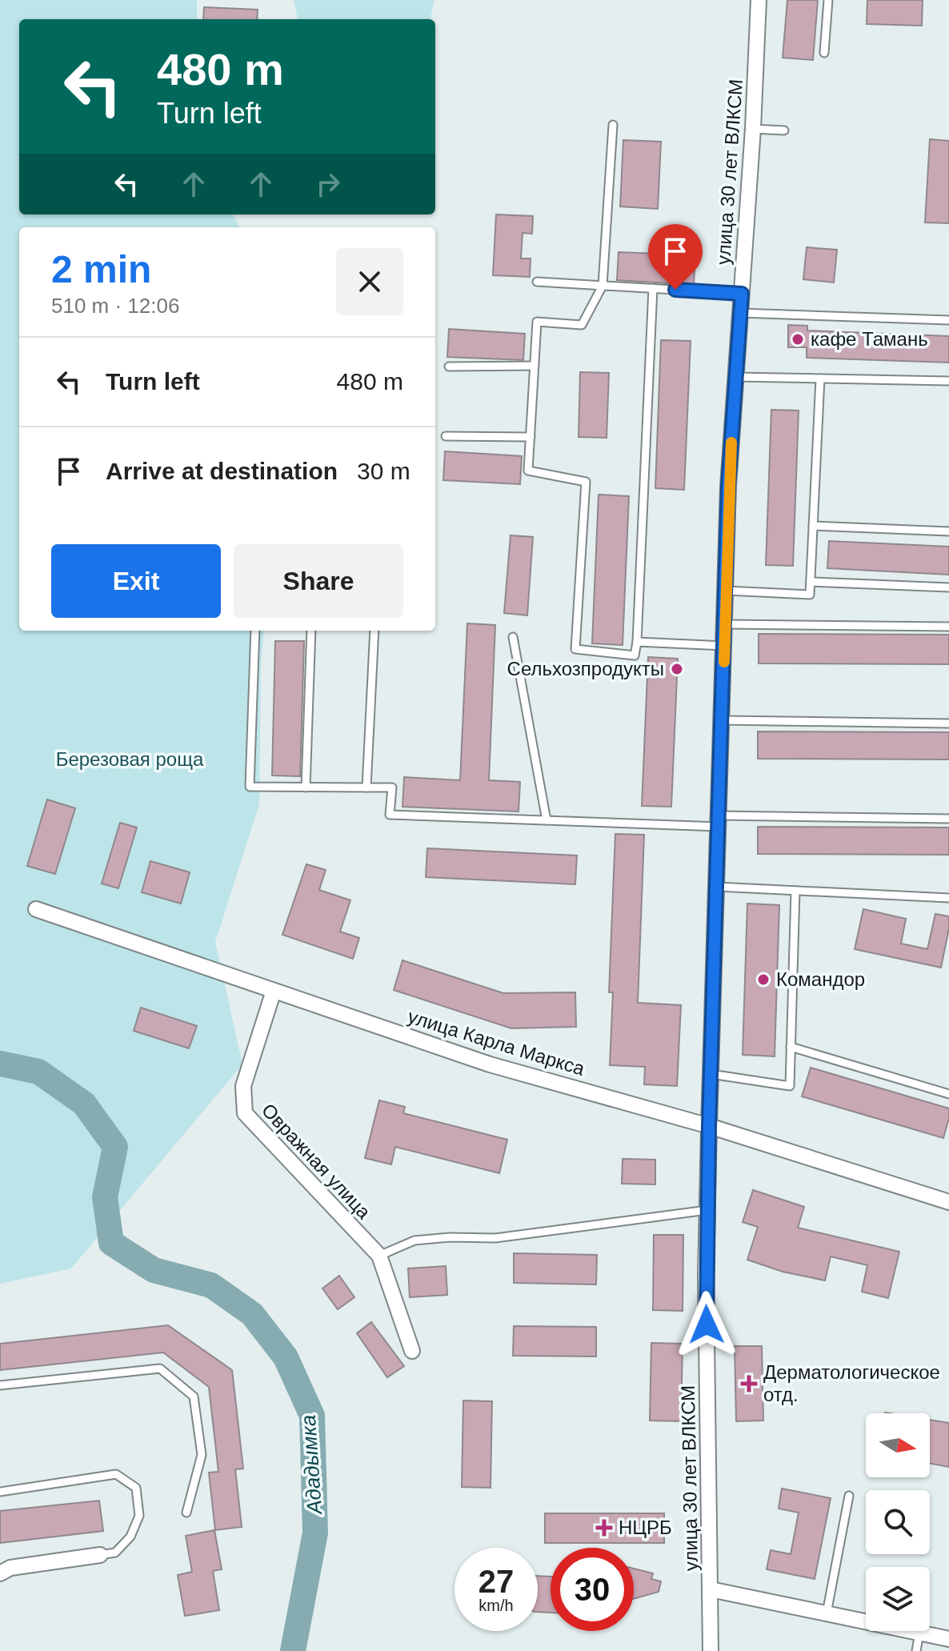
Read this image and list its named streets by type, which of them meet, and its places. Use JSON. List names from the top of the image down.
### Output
{
  "streets": {
    "street": ["улица 30 лет ВЛКСМ", "улица Карла Маркса", "Овражная улица"]
  },
  "crossings": [
    ["улица 30 лет ВЛКСМ", "улица Карла Маркса"],
    ["улица Карла Маркса", "Овражная улица"]
  ],
  "water": ["Ададымка"],
  "parks": ["Березовая роща"],
  "places": {
    "other": ["кафе Тамань", "Сельхозпродукты", "Командор"],
    "health": ["Дерматологическое отд.", "НЦРБ"]
  },
  "north": "right",
  "page": {
    "turn": ["480 m", "Turn left"],
    "heading": ["2 min", "510 m · 12:06"],
    "list": [
      {
        "name": "Turn left",
        "value": "480 m"
      },
      {
        "name": "Arrive at destination",
        "value": "30 m"
      }
    ],
    "buttons": ["Exit", "Share"],
    "speed": "27 km/h",
    "limit": "30"
  }
}
